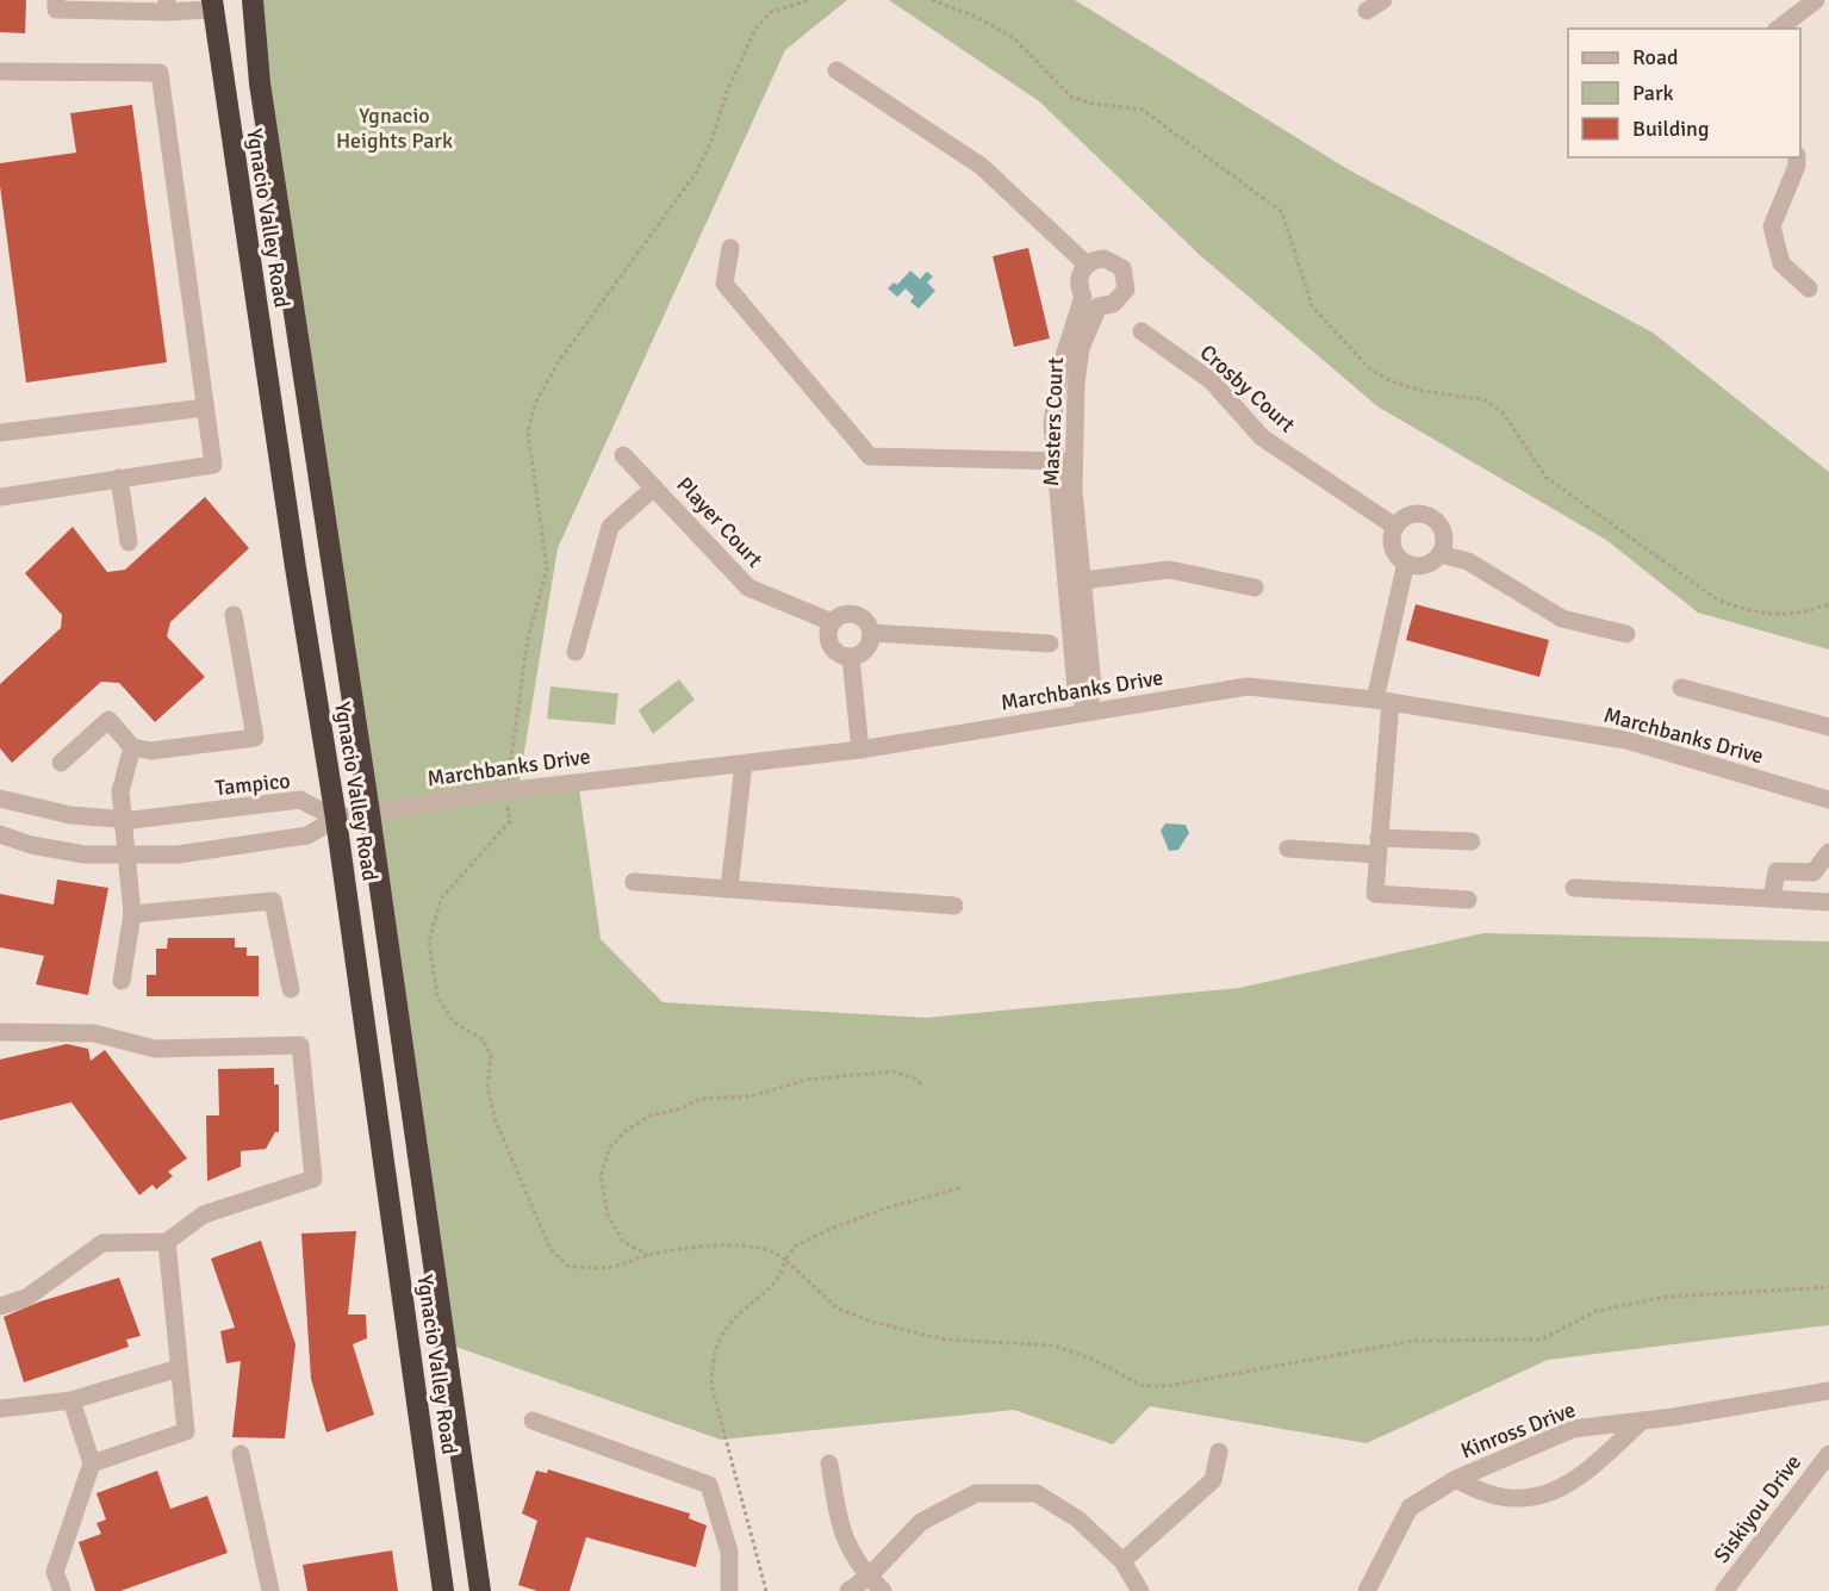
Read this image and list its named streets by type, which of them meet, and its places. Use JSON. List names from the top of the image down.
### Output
{
  "streets": {
    "highway": ["Ygnacio Valley Road"],
    "street": [
      "Crosby Court",
      "Masters Court",
      "Player Court",
      "Marchbanks Drive",
      "Tampico",
      "Kinross Drive",
      "Siskiyou Drive"
    ]
  },
  "crossings": [
    ["Ygnacio Valley Road", "Marchbanks Drive"],
    ["Ygnacio Valley Road", "Tampico"],
    ["Masters Court", "Marchbanks Drive"],
    ["Marchbanks Drive", "Tampico"]
  ],
  "parks": ["Ygnacio Heights Park"],
  "legend": ["Road", "Park", "Building"]
}
